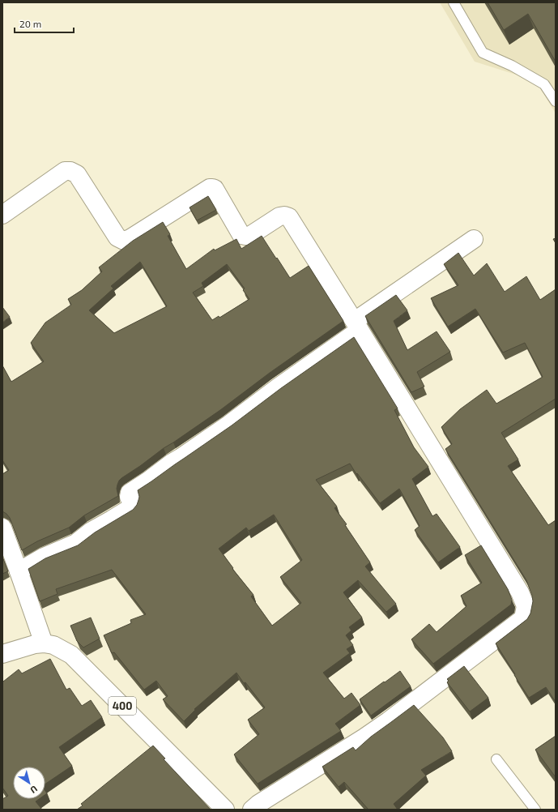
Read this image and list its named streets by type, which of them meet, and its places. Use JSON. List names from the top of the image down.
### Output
{
  "streets": {
    "street": ["400"]
  },
  "scale_bar": "20 m",
  "north": "bottom right"
}
